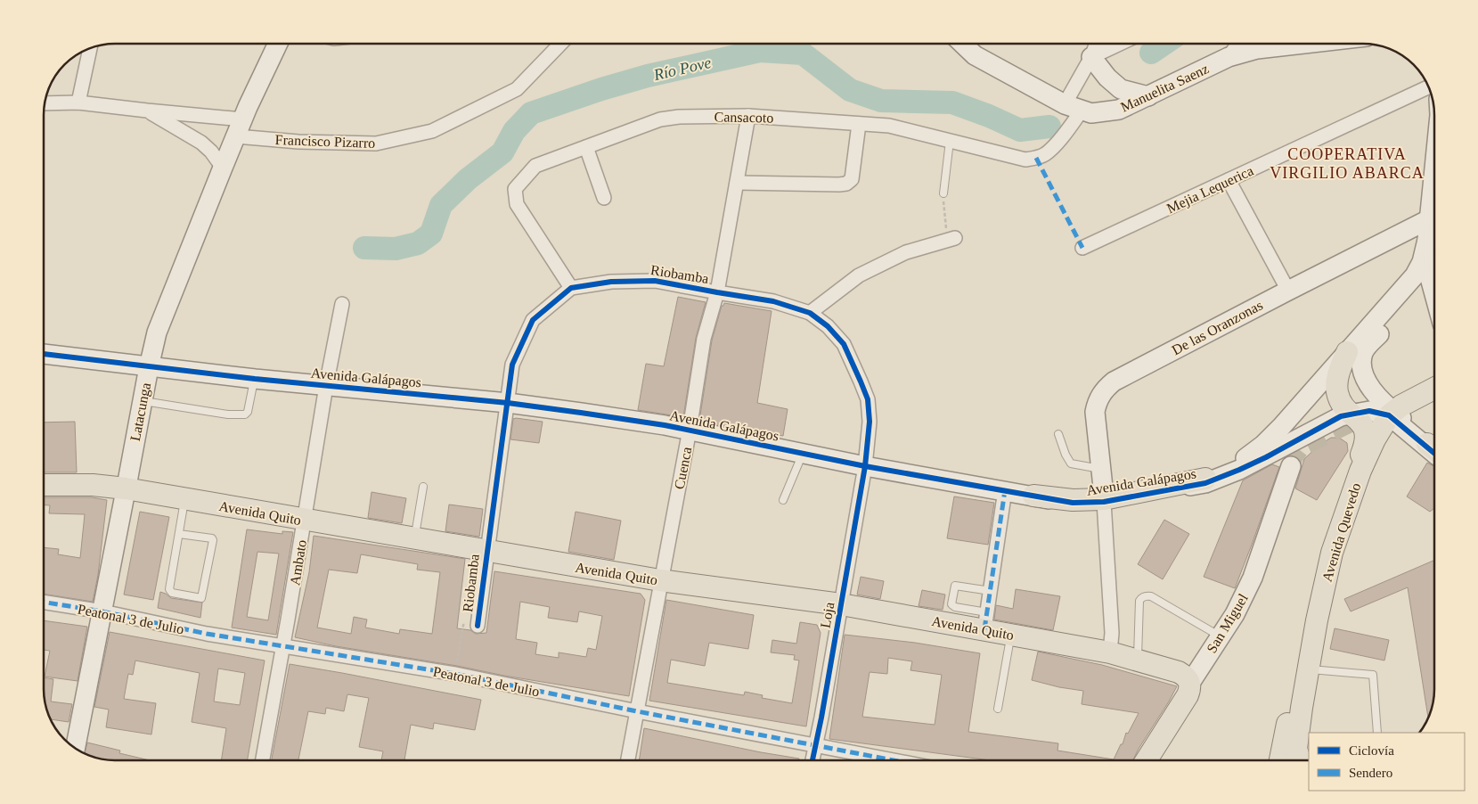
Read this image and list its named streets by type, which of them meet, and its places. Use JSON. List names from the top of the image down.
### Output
{
  "streets": {
    "main road": ["Avenida Quito", "Avenida Quevedo", "San Miguel"],
    "street": [
      "Manuelita Saenz",
      "Cansacoto",
      "Francisco Pizarro",
      "Mejia Lequerica",
      "Riobamba",
      "De las Oranzonas",
      "Avenida Galápagos",
      "Latacunga",
      "Cuenca",
      "Ambato",
      "Loja",
      "Peatonal 3 de Julio"
    ]
  },
  "crossings": [
    ["Manuelita Saenz", "Cansacoto"],
    ["Cansacoto", "Riobamba"],
    ["Cansacoto", "Cuenca"],
    ["Francisco Pizarro", "Latacunga"],
    ["Riobamba", "Avenida Galápagos"],
    ["Riobamba", "Cuenca"],
    ["Riobamba", "Avenida Quito"],
    ["Riobamba", "Loja"],
    ["De las Oranzonas", "Avenida Galápagos"],
    ["De las Oranzonas", "Avenida Quito"],
    ["Avenida Galápagos", "Latacunga"],
    ["Avenida Galápagos", "Cuenca"],
    ["Avenida Galápagos", "Avenida Quevedo"],
    ["Avenida Galápagos", "Ambato"],
    ["Avenida Galápagos", "Loja"],
    ["Latacunga", "Avenida Quito"],
    ["Latacunga", "Peatonal 3 de Julio"],
    ["Cuenca", "Avenida Quito"],
    ["Cuenca", "Peatonal 3 de Julio"],
    ["Avenida Quito", "Ambato"],
    ["Avenida Quito", "Loja"],
    ["Avenida Quito", "San Miguel"],
    ["Ambato", "Peatonal 3 de Julio"],
    ["Loja", "Peatonal 3 de Julio"]
  ],
  "districts": ["COOPERATIVA VIRGILIO ABARCA"],
  "water": ["Río Pove"],
  "legend": ["Ciclovía", "Sendero"]
}
